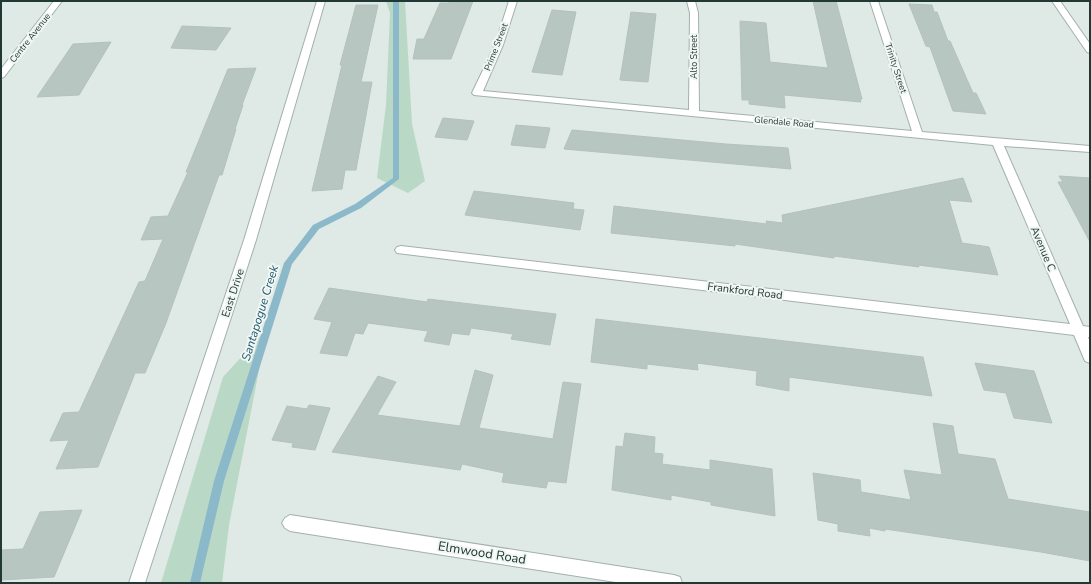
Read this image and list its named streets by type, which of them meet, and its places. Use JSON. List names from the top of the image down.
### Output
{
  "streets": {
    "street": [
      "Centre Avenue",
      "Prime Street",
      "Alto Street",
      "Trinity Street",
      "Glendale Road",
      "Avenue C",
      "Frankford Road",
      "East Drive",
      "Elmwood Road"
    ]
  },
  "crossings": [
    ["Prime Street", "Glendale Road"],
    ["Alto Street", "Glendale Road"],
    ["Trinity Street", "Glendale Road"],
    ["Glendale Road", "Avenue C"],
    ["Avenue C", "Frankford Road"]
  ],
  "water": ["Santapogue Creek"]
}
